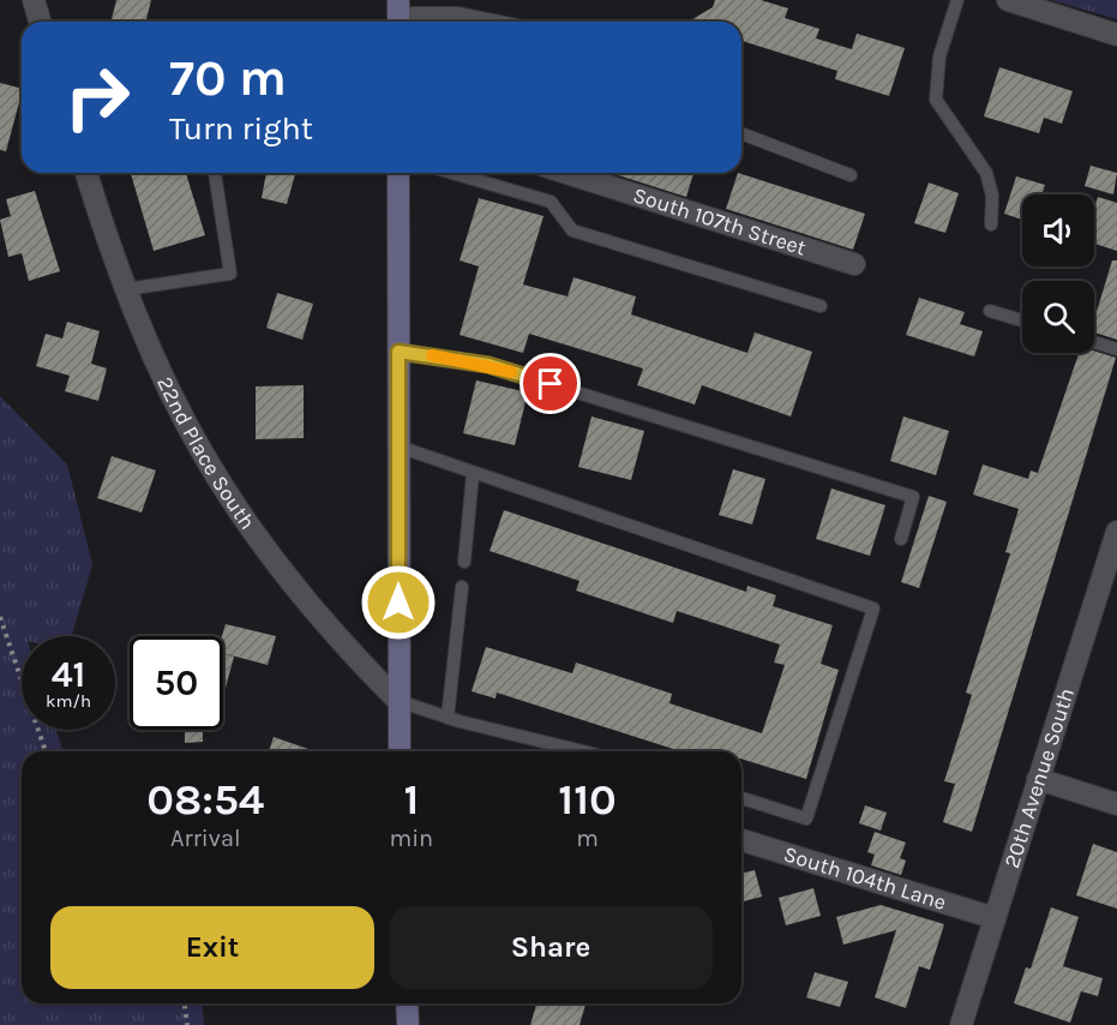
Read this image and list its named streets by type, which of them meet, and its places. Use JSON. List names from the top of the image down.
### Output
{
  "streets": {
    "street": [
      "South 107th Street",
      "22nd Place South",
      "20th Avenue South",
      "South 104th Lane"
    ]
  },
  "crossings": [
    ["20th Avenue South", "South 104th Lane"]
  ],
  "page": {
    "turn": ["70 m", "Turn right"],
    "speed": "41 km/h",
    "limit": "50",
    "eta": [
      "08:54",
      "Arrival",
      "1",
      "min",
      "110",
      "m"
    ],
    "buttons": ["Exit", "Share"]
  }
}
